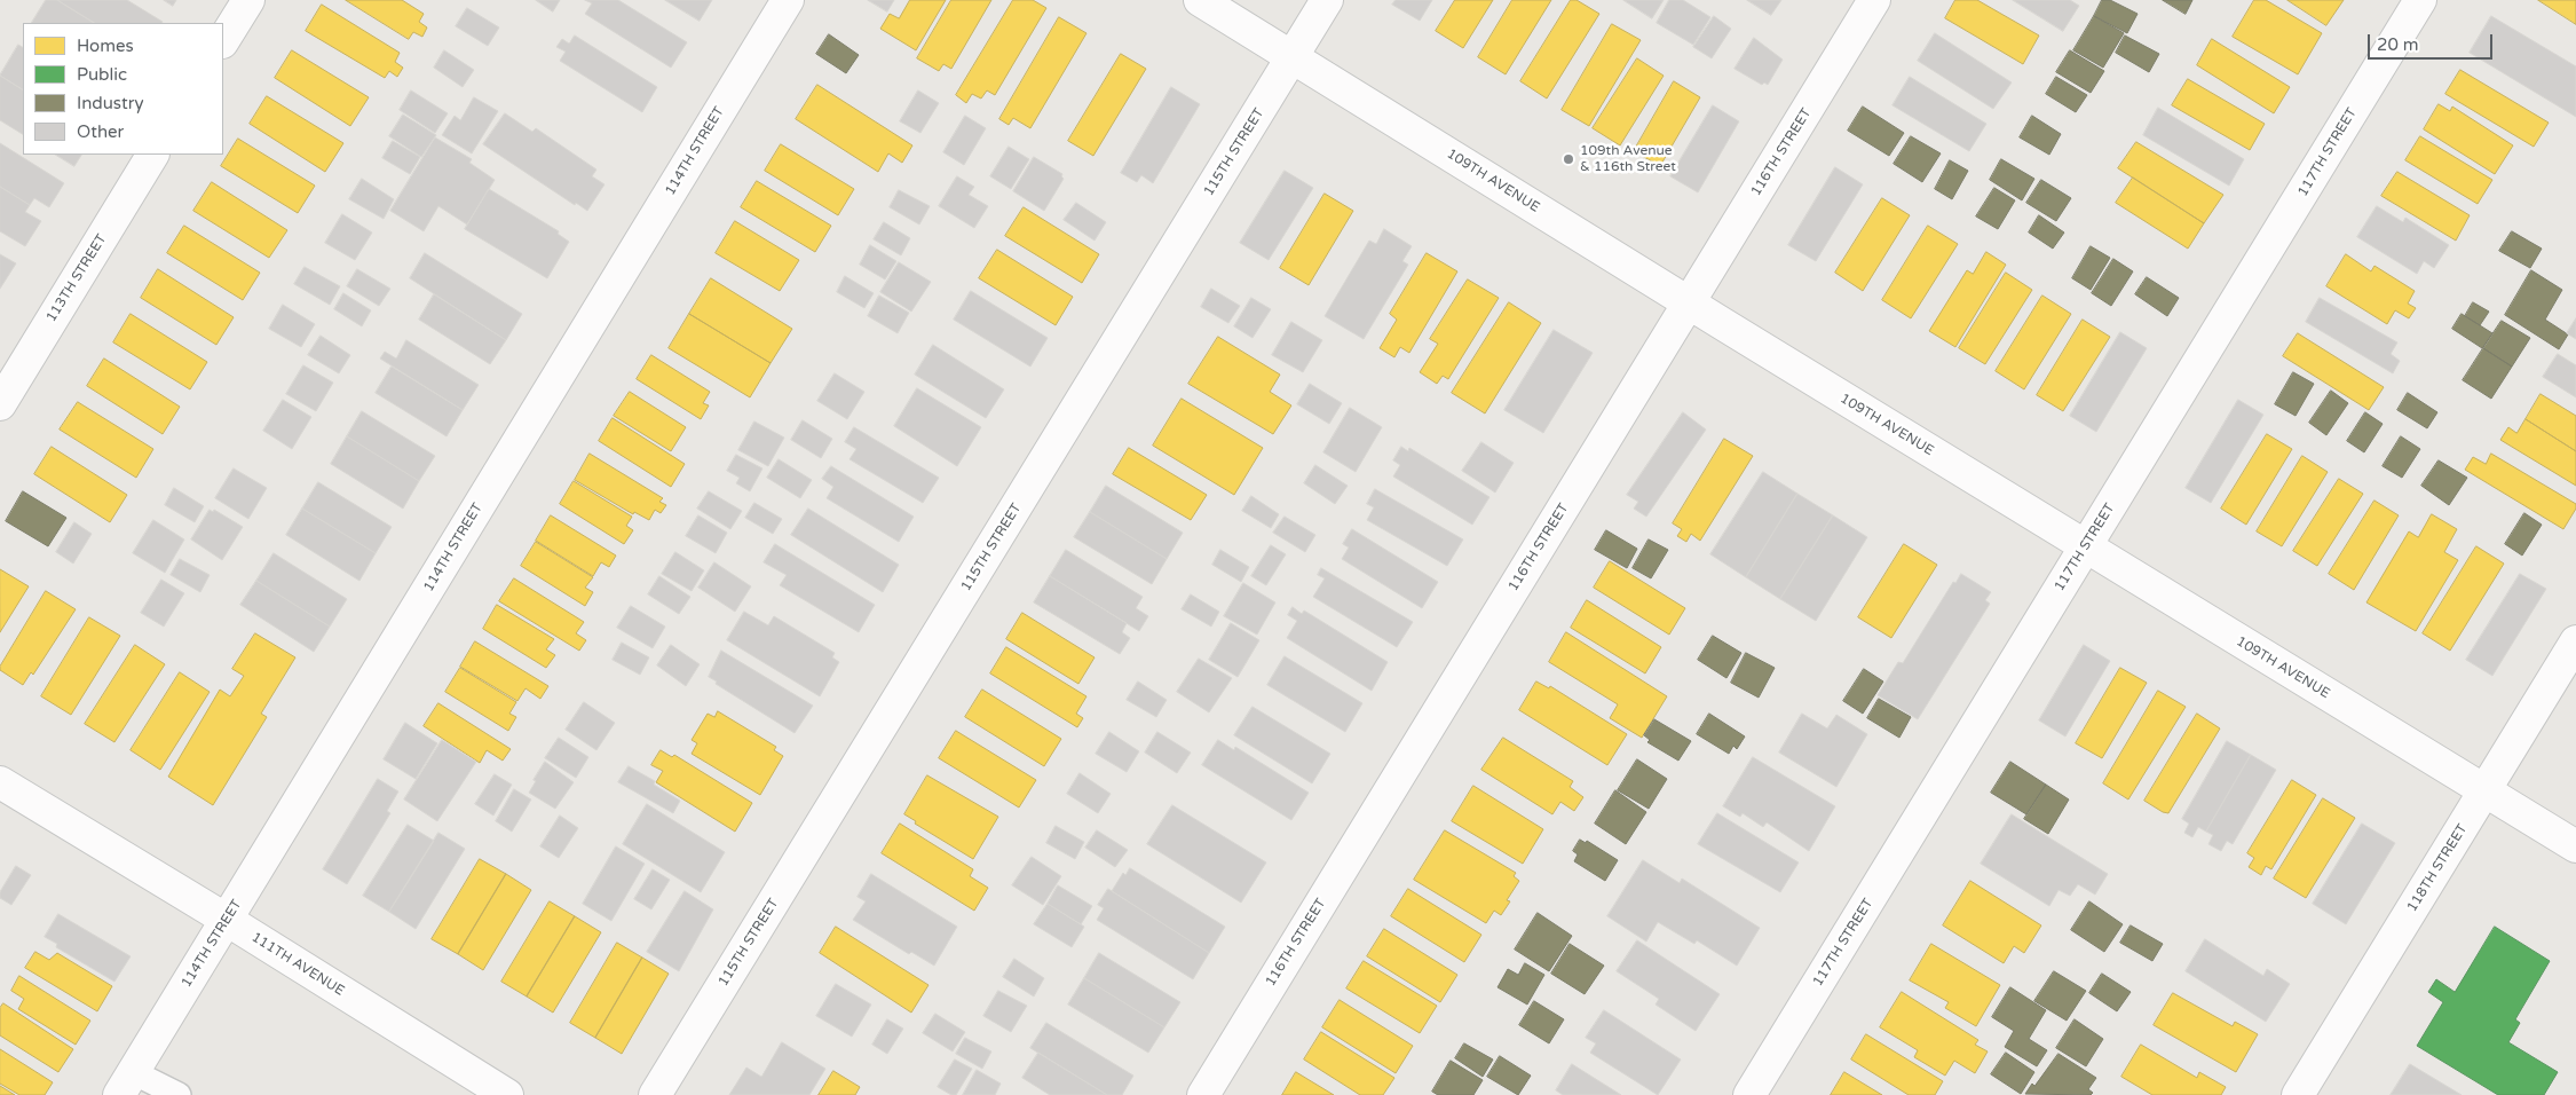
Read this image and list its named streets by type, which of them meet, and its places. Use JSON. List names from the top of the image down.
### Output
{
  "streets": {
    "street": [
      "114TH STREET",
      "115TH STREET",
      "116TH STREET",
      "117TH STREET",
      "109TH AVENUE",
      "113TH STREET",
      "118TH STREET",
      "111TH AVENUE"
    ]
  },
  "crossings": [
    ["114TH STREET", "111TH AVENUE"],
    ["115TH STREET", "109TH AVENUE"],
    ["116TH STREET", "109TH AVENUE"],
    ["117TH STREET", "109TH AVENUE"],
    ["109TH AVENUE", "118TH STREET"]
  ],
  "places": ["109th Avenue & 116th Street"],
  "legend": [
    "Homes",
    "Public",
    "Industry",
    "Other"
  ],
  "scale_bar": "20 m"
}
